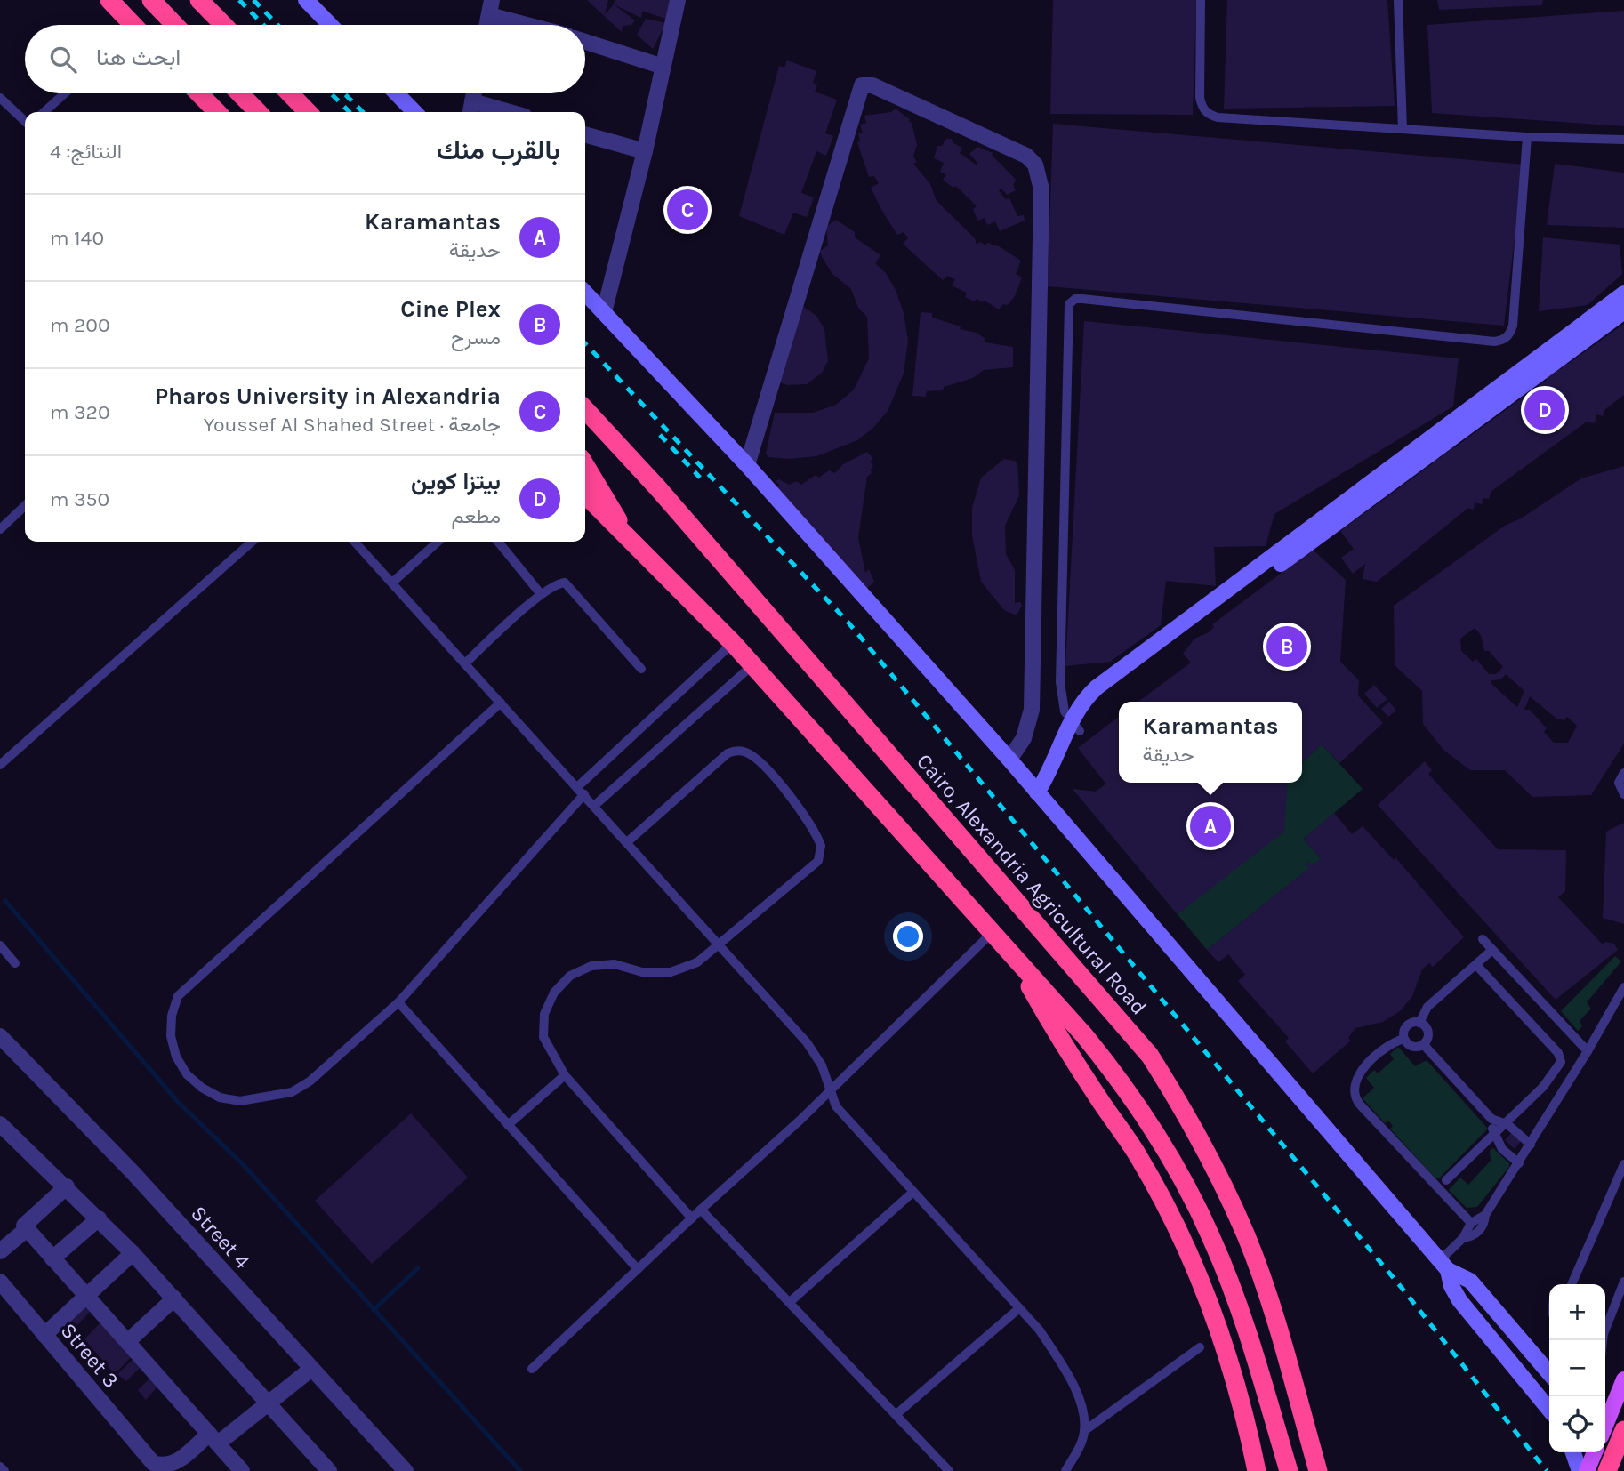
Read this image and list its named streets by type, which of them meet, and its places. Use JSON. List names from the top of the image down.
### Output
{
  "streets": {
    "highway": ["Cairo, Alexandria Agricultural Road"],
    "street": ["Street 4", "Street 3"]
  },
  "page": {
    "search": "ابحث هنا",
    "heading": ["بالقرب منك", "النتائج: 4"],
    "pins": [
      "C",
      "D",
      "B",
      "A"
    ],
    "list": [
      {
        "mark": "A",
        "name": "Karamantas",
        "note": "حديقة",
        "value": "140 m"
      },
      {
        "mark": "B",
        "name": "Cine Plex",
        "note": "مسرح",
        "value": "200 m"
      },
      {
        "mark": "C",
        "name": "Pharos University in Alexandria",
        "note": "جامعة · Youssef Al Shahed Street",
        "value": "320 m"
      },
      {
        "mark": "D",
        "name": "بيتزا كوين",
        "note": "مطعم",
        "value": "350 m"
      }
    ],
    "popup": ["Karamantas", "حديقة"],
    "map_buttons": ["+", "−"]
  }
}
